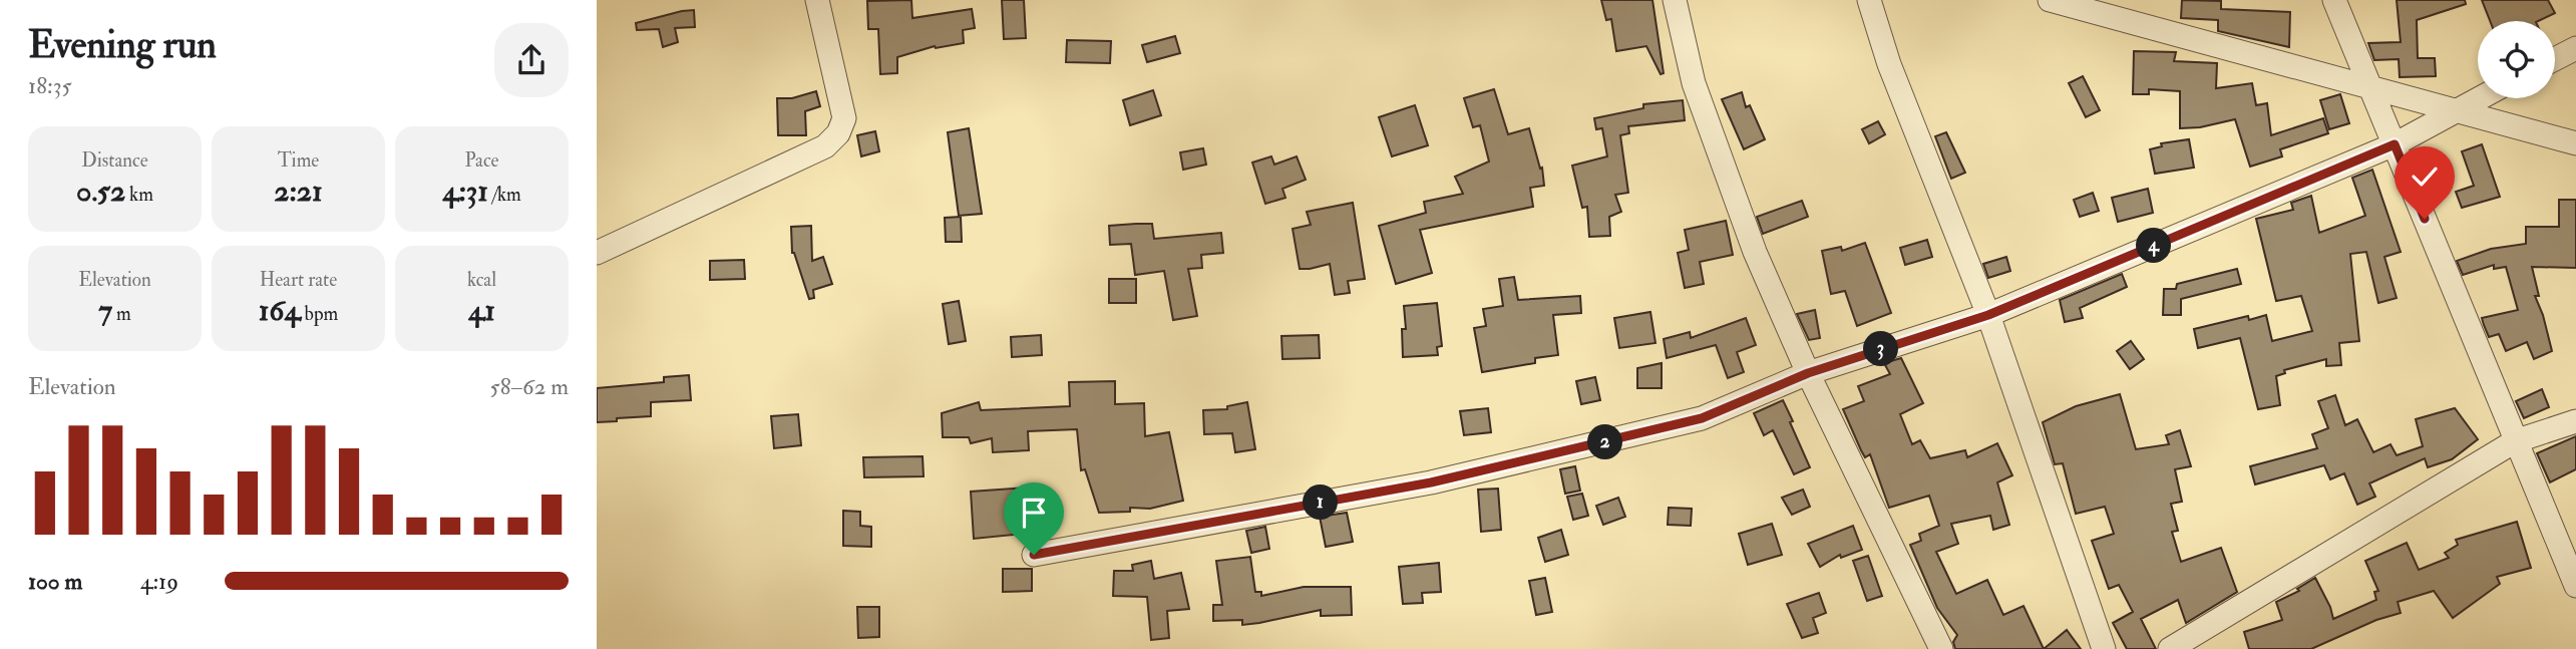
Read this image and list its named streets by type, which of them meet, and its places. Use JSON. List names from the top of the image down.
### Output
{
  "page": {
    "heading": ["Evening run", "18:35"],
    "stats": [
      ["Distance", "0.52 km"],
      ["Time", "2:21"],
      ["Pace", "4:31 /km"],
      ["Elevation", "7 m"],
      ["Heart rate", "164 bpm"],
      ["kcal", "41"]
    ],
    "pins": [
      "4",
      "3",
      "2",
      "1"
    ],
    "chart": ["Elevation", "58–62 m"],
    "list": [
      {
        "name": "100 m",
        "note": "4:19"
      }
    ]
  }
}
